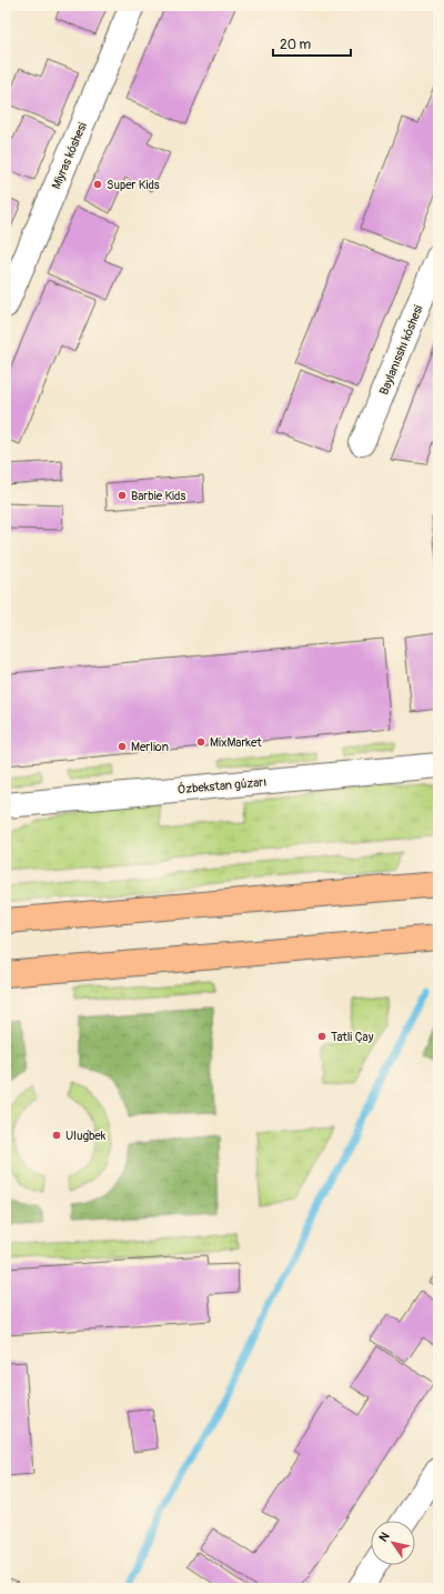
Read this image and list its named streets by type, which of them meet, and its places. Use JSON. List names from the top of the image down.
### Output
{
  "streets": {
    "street": ["Miyras kóshesi", "Baylanısshı kóshesi", "Ózbekstan gúzarı"]
  },
  "places": [
    "Super Kids",
    "Barbie Kids",
    "MixMarket",
    "Merlion",
    "Tatli Çay",
    "Uluǵbek"
  ],
  "scale_bar": "20 m",
  "north": "top left"
}
